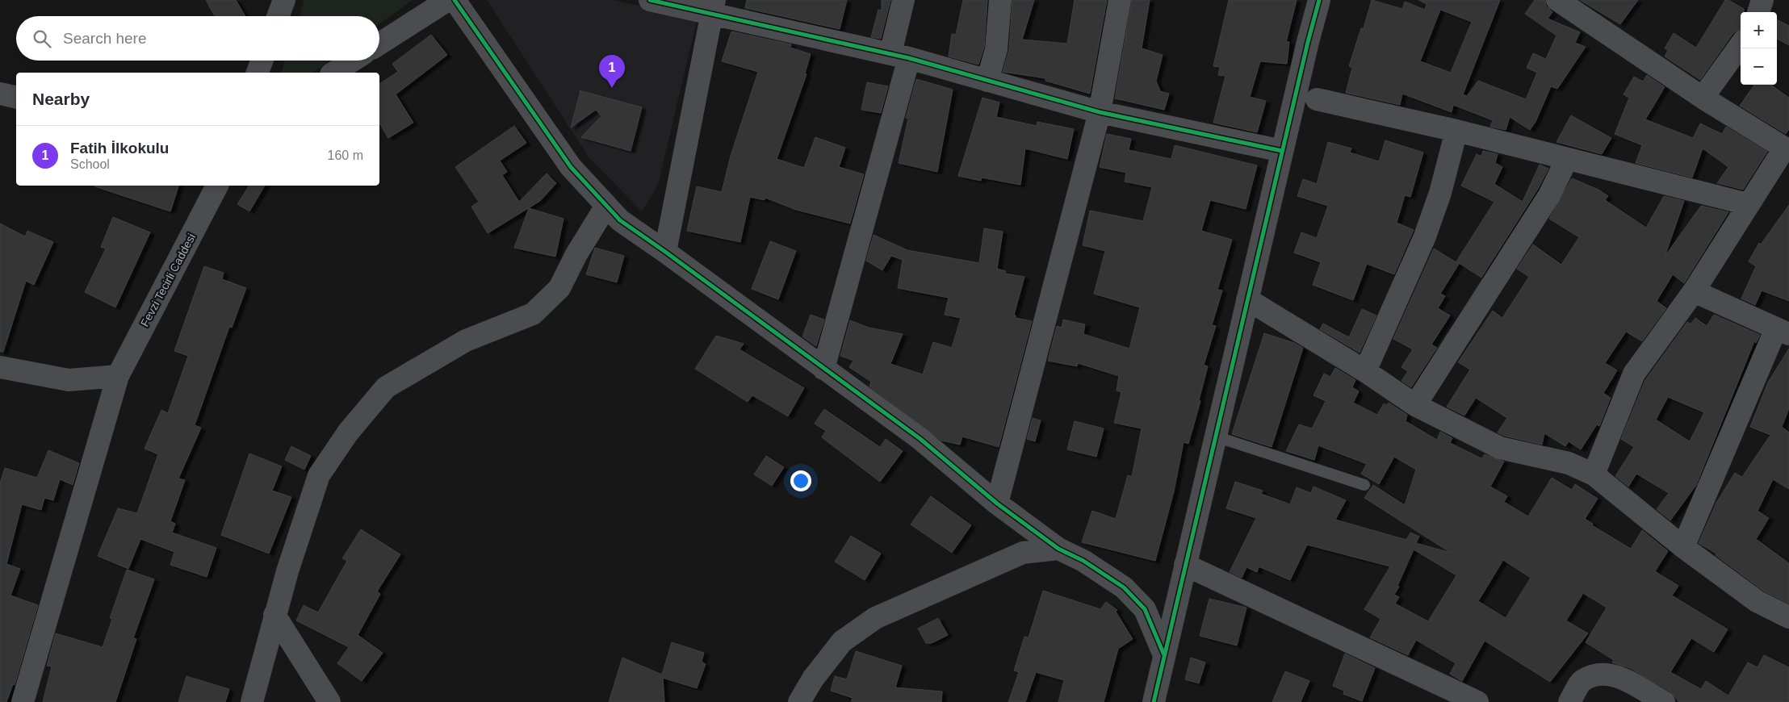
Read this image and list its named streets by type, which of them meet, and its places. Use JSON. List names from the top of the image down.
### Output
{
  "streets": {
    "street": ["Fevzi Tecirli Caddesi"]
  },
  "page": {
    "map_buttons": ["+", "−"],
    "search": "Search here",
    "pins": "1",
    "heading": "Nearby",
    "list": [
      {
        "mark": "1",
        "name": "Fatih İlkokulu",
        "note": "School",
        "value": "160 m"
      }
    ]
  }
}
